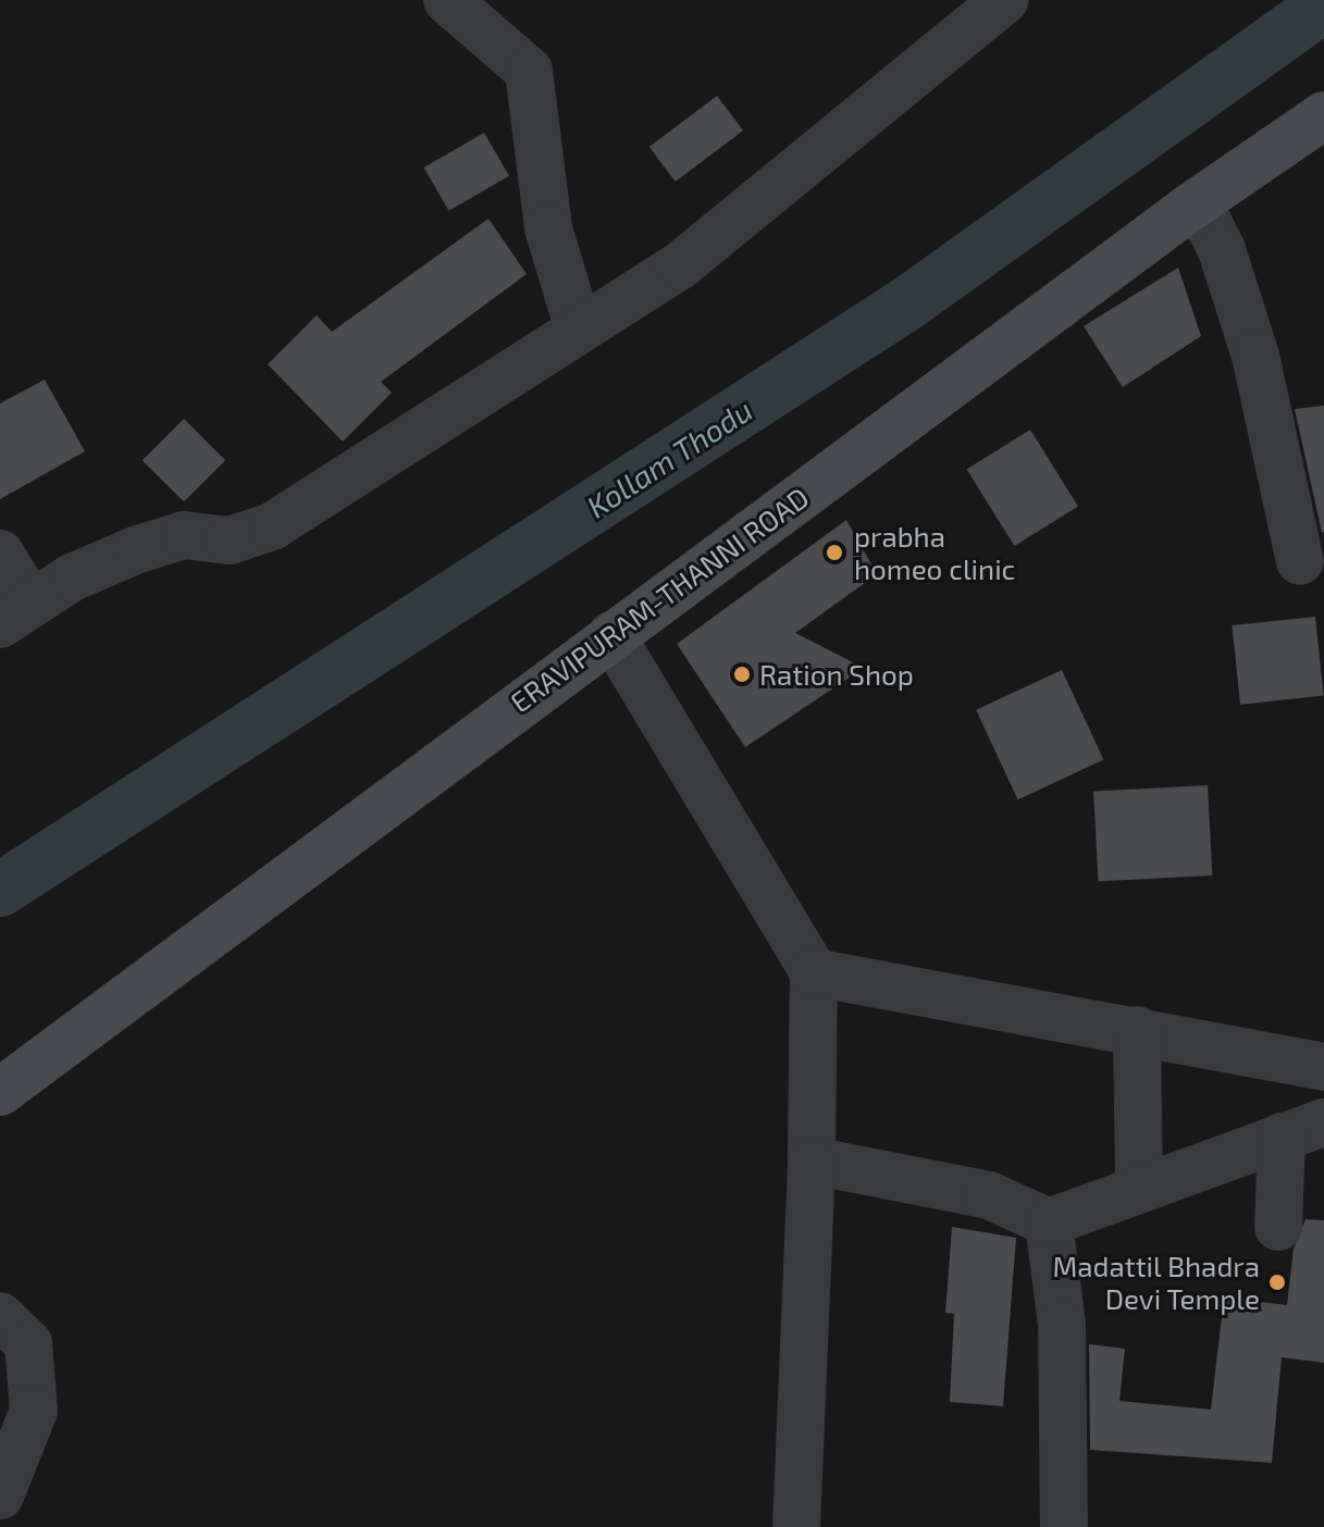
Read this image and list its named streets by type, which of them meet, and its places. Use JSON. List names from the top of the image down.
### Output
{
  "streets": {
    "main road": ["ERAVIPURAM-THANNI ROAD"]
  },
  "water": ["Kollam Thodu"],
  "places": ["prabha homeo clinic", "Ration Shop", "Madattil Bhadra Devi Temple"]
}
